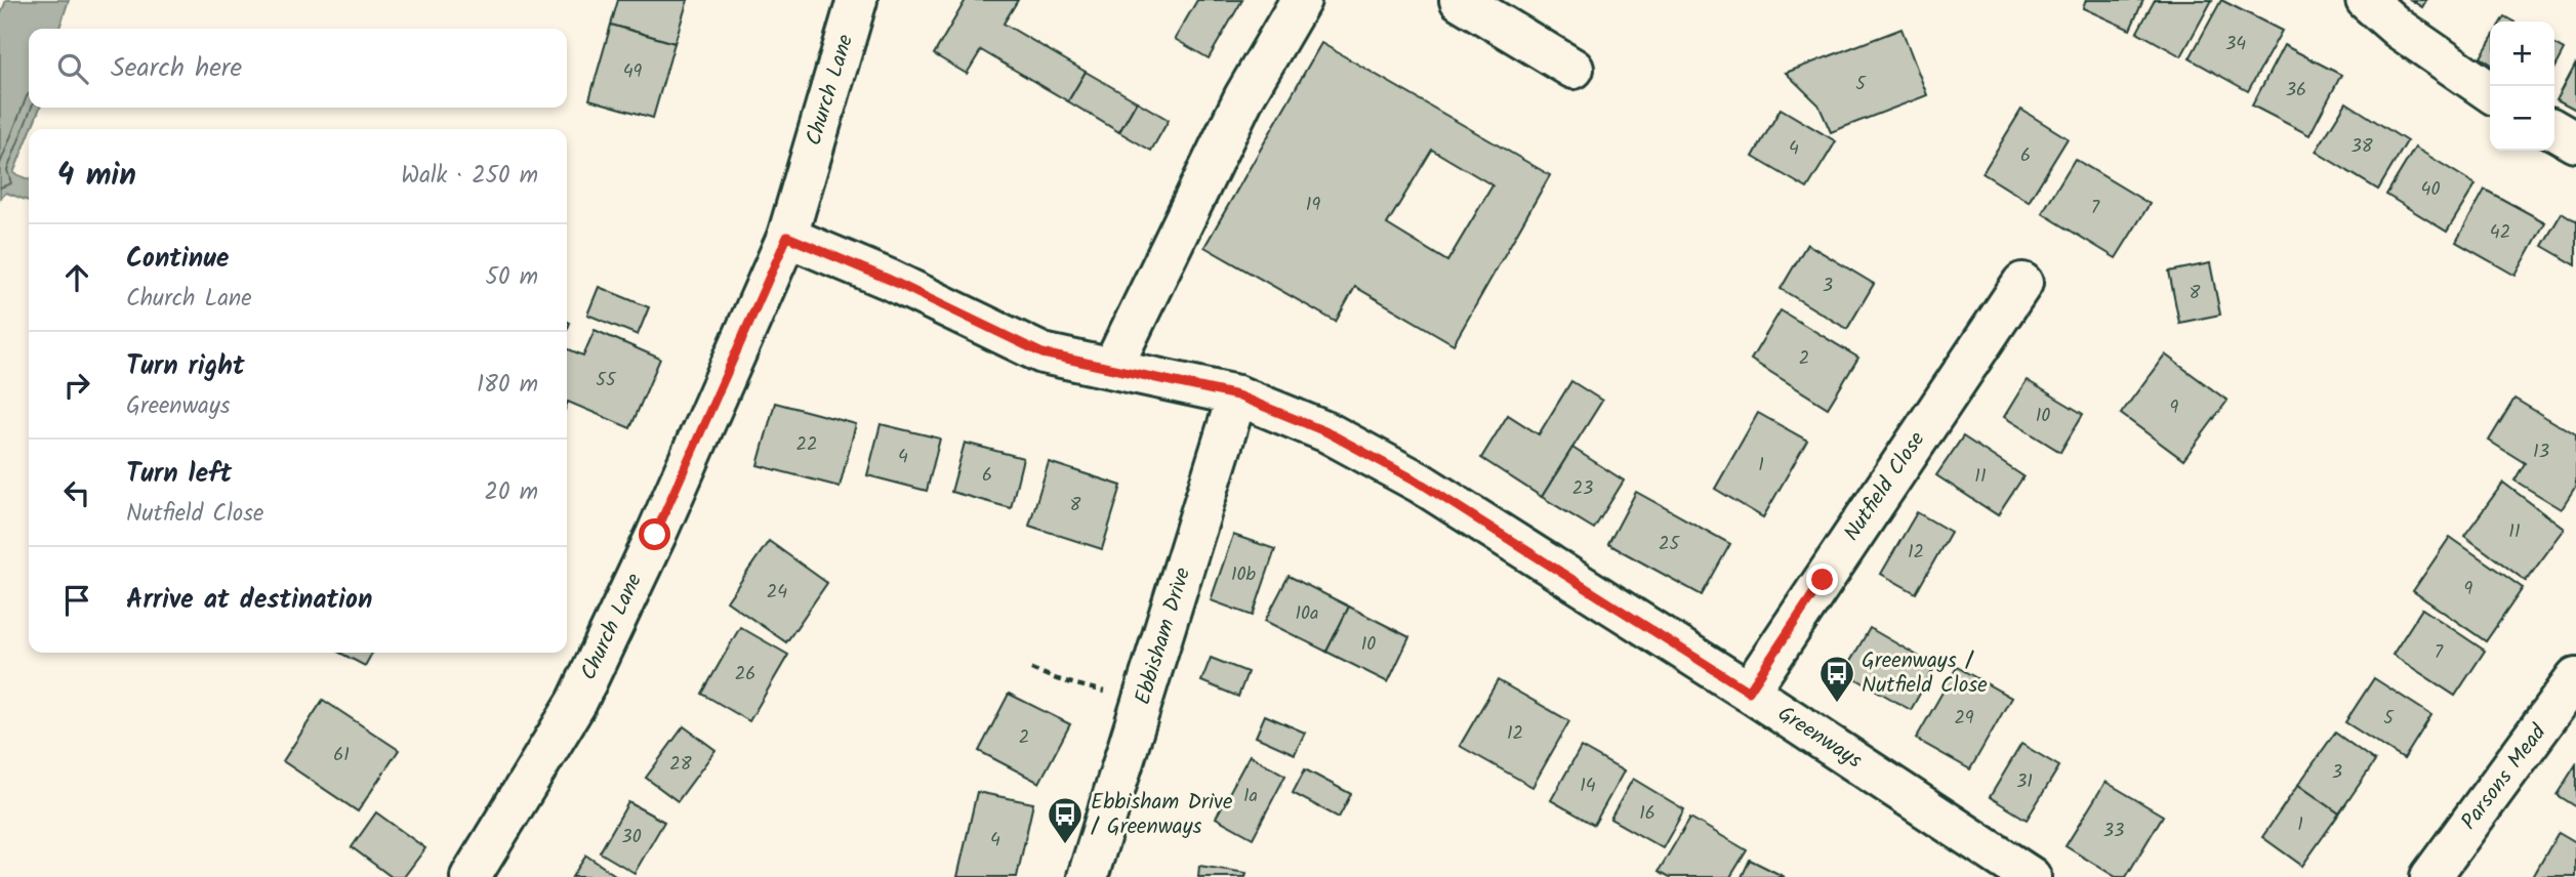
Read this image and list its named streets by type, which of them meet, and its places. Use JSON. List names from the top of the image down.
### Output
{
  "streets": {
    "street": [
      "Church Lane",
      "Nutfield Close",
      "Ebbisham Drive",
      "Greenways",
      "Parsons Mead"
    ]
  },
  "crossings": [
    ["Church Lane", "Greenways"],
    ["Nutfield Close", "Greenways"],
    ["Ebbisham Drive", "Greenways"]
  ],
  "places": {
    "bus stop": ["Greenways / Nutfield Close", "Ebbisham Drive / Greenways"]
  },
  "house_numbers": [
    "34",
    "49",
    "5",
    "36",
    "38",
    "4",
    "6",
    "40",
    "19",
    "7",
    "42",
    "3",
    "8",
    "2",
    "55",
    "9",
    "10",
    "22",
    "13",
    "4",
    "1",
    "6",
    "11",
    "23",
    "8",
    "11",
    "25",
    "12",
    "10b",
    "9",
    "24",
    "10a",
    "10",
    "7",
    "26",
    "29",
    "5",
    "12",
    "2",
    "61",
    "28",
    "3",
    "31",
    "14",
    "1a",
    "16",
    "1",
    "33",
    "30",
    "4"
  ],
  "page": {
    "map_buttons": ["+", "−"],
    "search": "Search here",
    "heading": ["4 min", "Walk · 250 m"],
    "list": [
      ["Continue", "Church Lane", "50 m"],
      ["Turn right", "Greenways", "180 m"],
      ["Turn left", "Nutfield Close", "20 m"],
      "Arrive at destination"
    ]
  }
}
